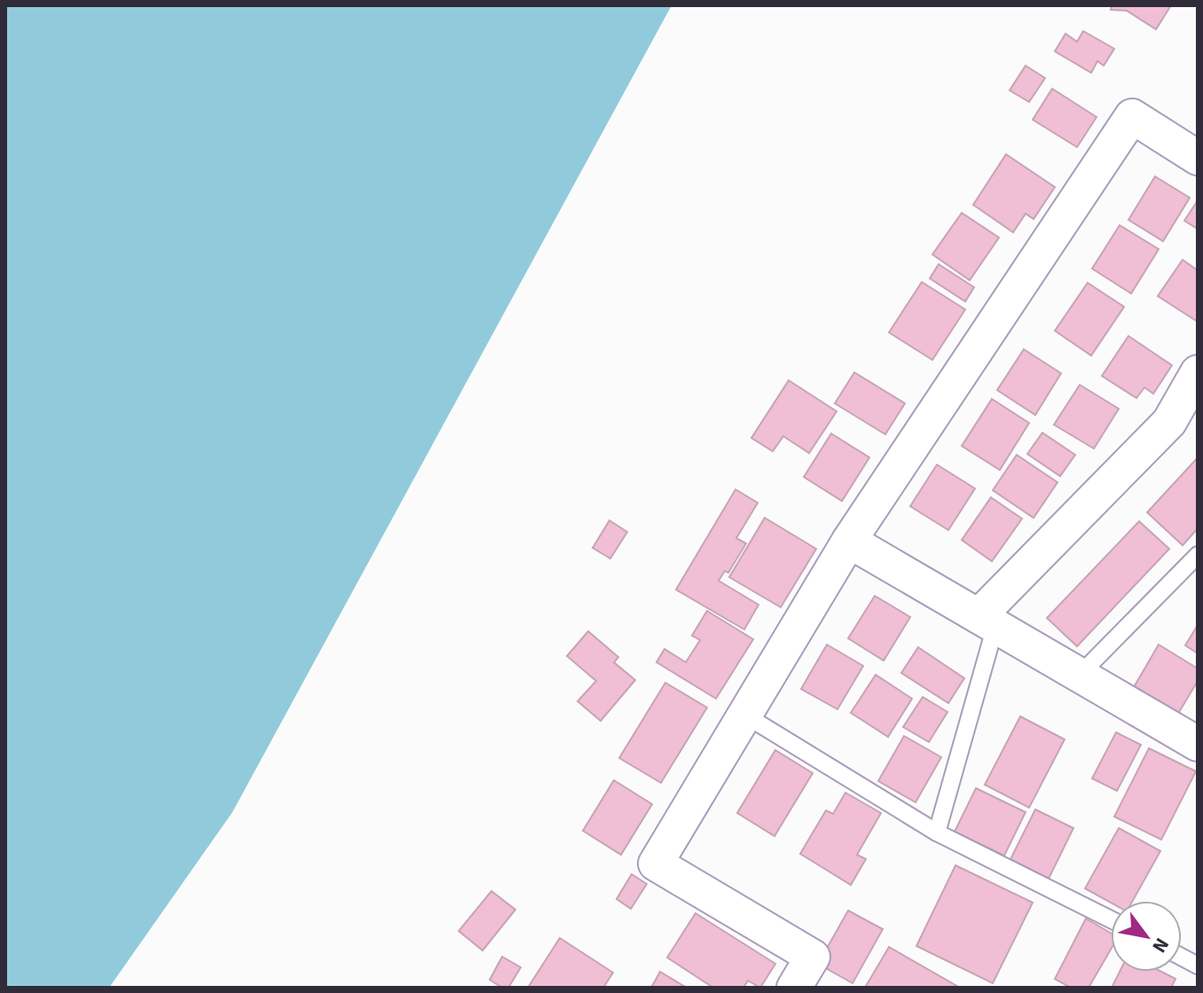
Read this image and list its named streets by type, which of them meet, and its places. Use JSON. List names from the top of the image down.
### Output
{
  "north": "bottom right"
}
